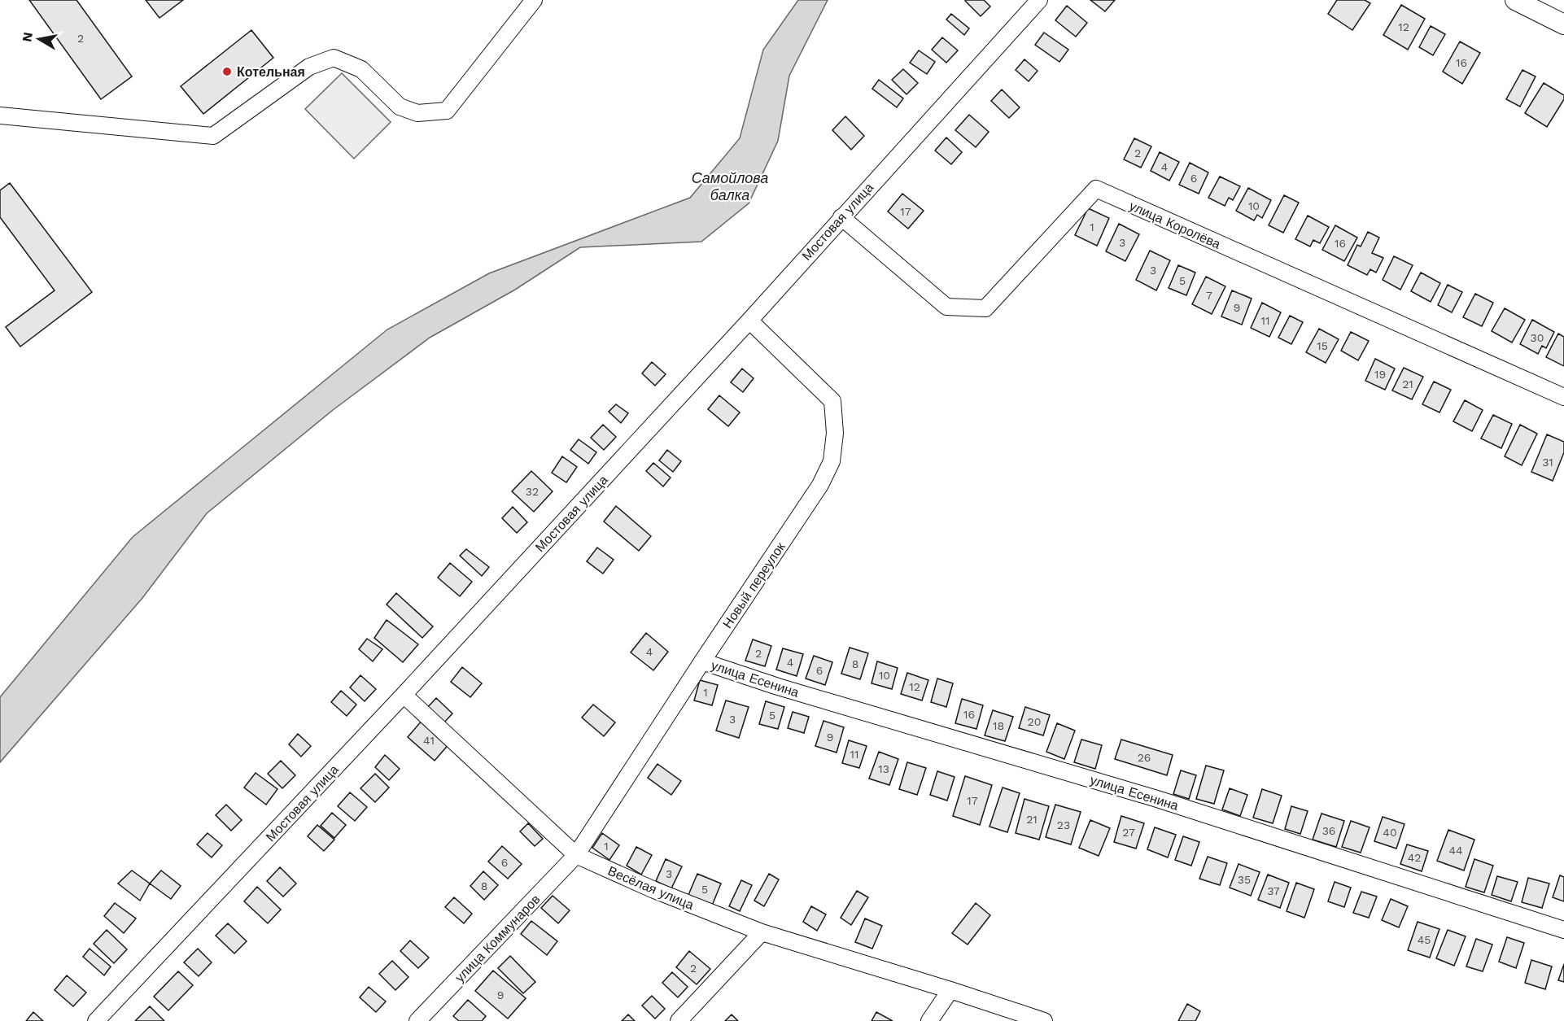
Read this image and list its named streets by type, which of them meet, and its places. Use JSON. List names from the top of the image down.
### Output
{
  "streets": {
    "street": [
      "Мостовая улица",
      "улица Королёва",
      "Новый переулок",
      "улица Есенина",
      "Весёлая улица",
      "улица Коммунаров"
    ]
  },
  "crossings": [
    ["Мостовая улица", "улица Королёва"],
    ["Мостовая улица", "Новый переулок"],
    ["Мостовая улица", "Весёлая улица"],
    ["Новый переулок", "улица Есенина"],
    ["Новый переулок", "Весёлая улица"],
    ["Новый переулок", "улица Коммунаров"],
    ["Весёлая улица", "улица Коммунаров"]
  ],
  "water": ["Самойлова балка"],
  "places": ["Котельная"],
  "house_numbers": [
    "12",
    "2",
    "16",
    "2",
    "4",
    "6",
    "10",
    "17",
    "1",
    "3",
    "16",
    "3",
    "5",
    "7",
    "9",
    "11",
    "30",
    "15",
    "19",
    "21",
    "31",
    "32",
    "4",
    "2",
    "4",
    "8",
    "6",
    "10",
    "12",
    "1",
    "16",
    "5",
    "3",
    "20",
    "18",
    "9",
    "41",
    "11",
    "26",
    "13",
    "17",
    "21",
    "23",
    "36",
    "27",
    "40",
    "1",
    "44",
    "42",
    "6",
    "3",
    "35",
    "8",
    "5",
    "37",
    "45",
    "2",
    "9"
  ],
  "north": "left"
}
